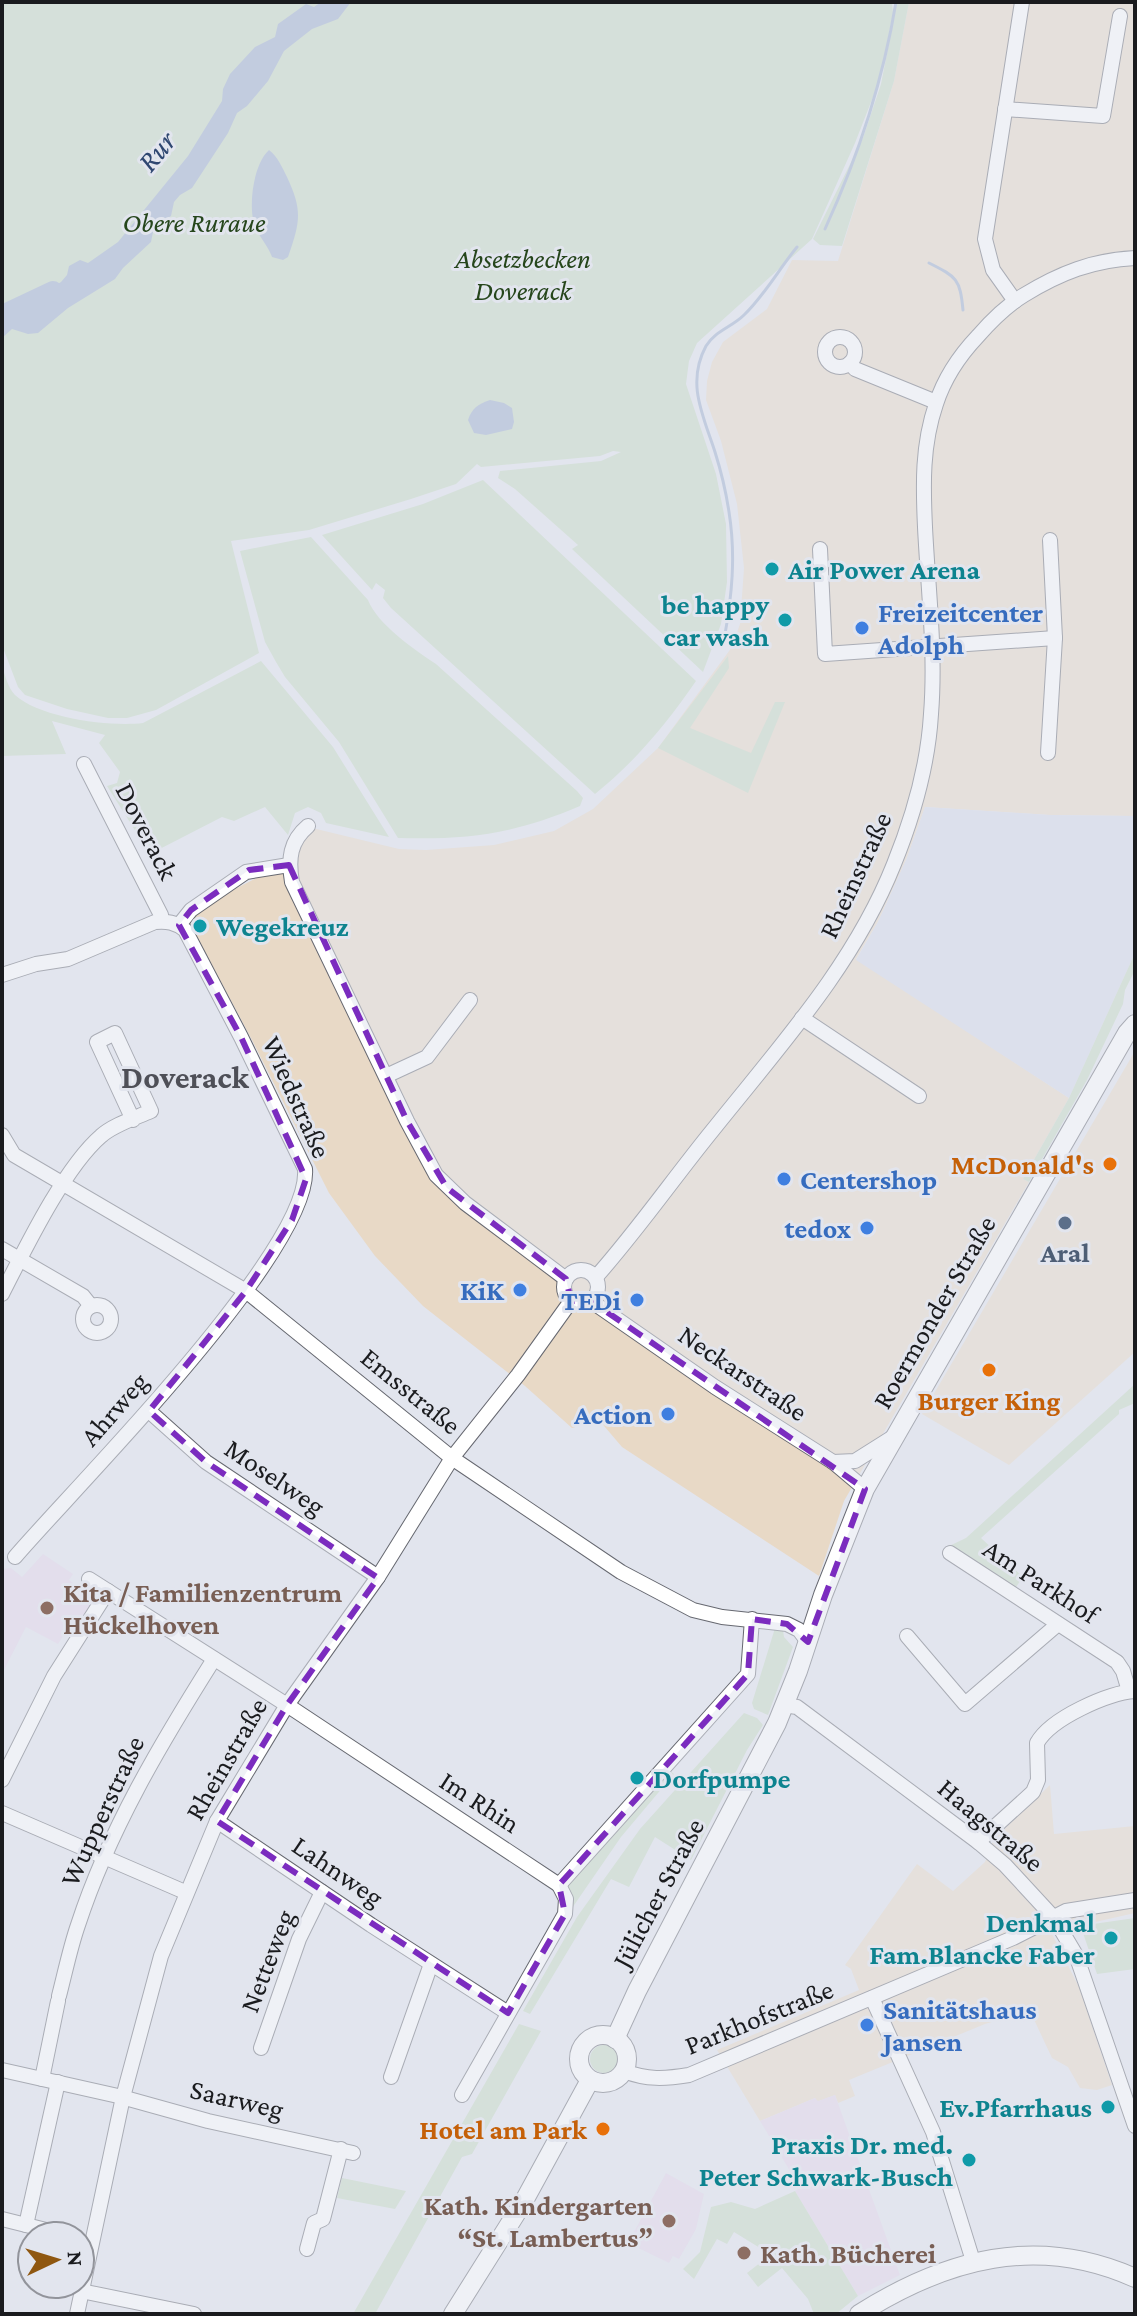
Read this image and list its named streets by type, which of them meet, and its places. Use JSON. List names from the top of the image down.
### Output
{
  "streets": {
    "main road": ["Roermonder Straße", "Jülicher Straße"],
    "street": [
      "Doverack",
      "Rheinstraße",
      "Wiedstraße",
      "Neckarstraße",
      "Emsstraße",
      "Ahrweg",
      "Moselweg",
      "Am Parkhof",
      "Im Rhin",
      "Wupperstraße",
      "Haagstraße",
      "Lahnweg",
      "Netteweg",
      "Parkhofstraße",
      "Saarweg"
    ]
  },
  "crossings": [
    ["Doverack", "Wiedstraße"],
    ["Rheinstraße", "Neckarstraße"],
    ["Rheinstraße", "Emsstraße"],
    ["Rheinstraße", "Moselweg"],
    ["Rheinstraße", "Im Rhin"],
    ["Rheinstraße", "Lahnweg"],
    ["Rheinstraße", "Saarweg"],
    ["Wiedstraße", "Emsstraße"],
    ["Wiedstraße", "Ahrweg"],
    ["Roermonder Straße", "Neckarstraße"],
    ["Roermonder Straße", "Emsstraße"],
    ["Roermonder Straße", "Jülicher Straße"],
    ["Emsstraße", "Ahrweg"],
    ["Emsstraße", "Jülicher Straße"],
    ["Ahrweg", "Moselweg"],
    ["Am Parkhof", "Haagstraße"],
    ["Im Rhin", "Wupperstraße"],
    ["Wupperstraße", "Saarweg"],
    ["Haagstraße", "Jülicher Straße"],
    ["Haagstraße", "Parkhofstraße"],
    ["Lahnweg", "Netteweg"],
    ["Jülicher Straße", "Parkhofstraße"]
  ],
  "districts": ["Doverack"],
  "water": ["Rur"],
  "parks": ["Obere Ruraue", "Absetzbecken Doverack"],
  "places": [
    "Air Power Arena",
    "be happy car wash",
    "Freizeitcenter Adolph",
    "Wegekreuz",
    "McDonald's",
    "Centershop",
    "Aral",
    "tedox",
    "KiK",
    "TEDi",
    "Burger King",
    "Action",
    "Kita / Familienzentrum Hückelhoven",
    "Dorfpumpe",
    "Denkmal Fam.Blancke Faber",
    "Sanitätshaus Jansen",
    "Ev.Pfarrhaus",
    "Hotel am Park",
    "Praxis Dr. med. Peter Schwark-Busch",
    "Kath. Kindergarten “St. Lambertus”",
    "Kath. Bücherei"
  ],
  "north": "right"
}
